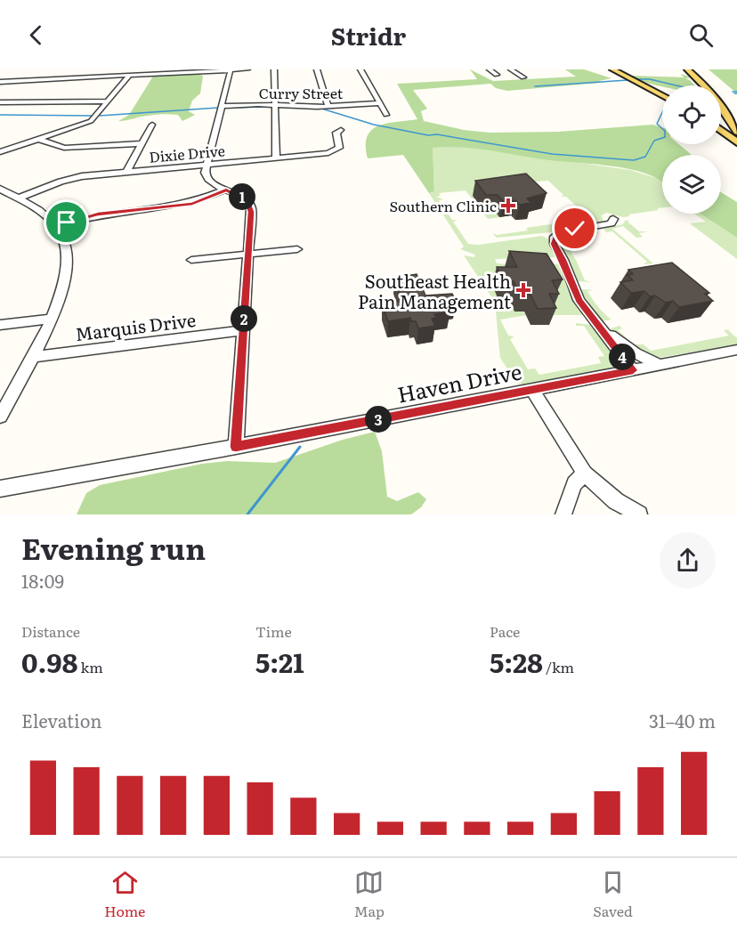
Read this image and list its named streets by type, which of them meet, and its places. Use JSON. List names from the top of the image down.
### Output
{
  "streets": {
    "street": [
      "Curry Street",
      "Dixie Drive",
      "Marquis Drive",
      "Haven Drive"
    ]
  },
  "places": {
    "health": ["Southern Clinic", "Southeast Health Pain Management"]
  },
  "page": {
    "header": "Stridr",
    "pins": [
      "1",
      "2",
      "4",
      "3"
    ],
    "heading": ["Evening run", "18:09"],
    "stats": [
      ["Distance", "0.98 km"],
      ["Time", "5:21"],
      ["Pace", "5:28 /km"]
    ],
    "chart": ["Elevation", "31–40 m"],
    "tabs": ["Home", "Map", "Saved"]
  }
}
